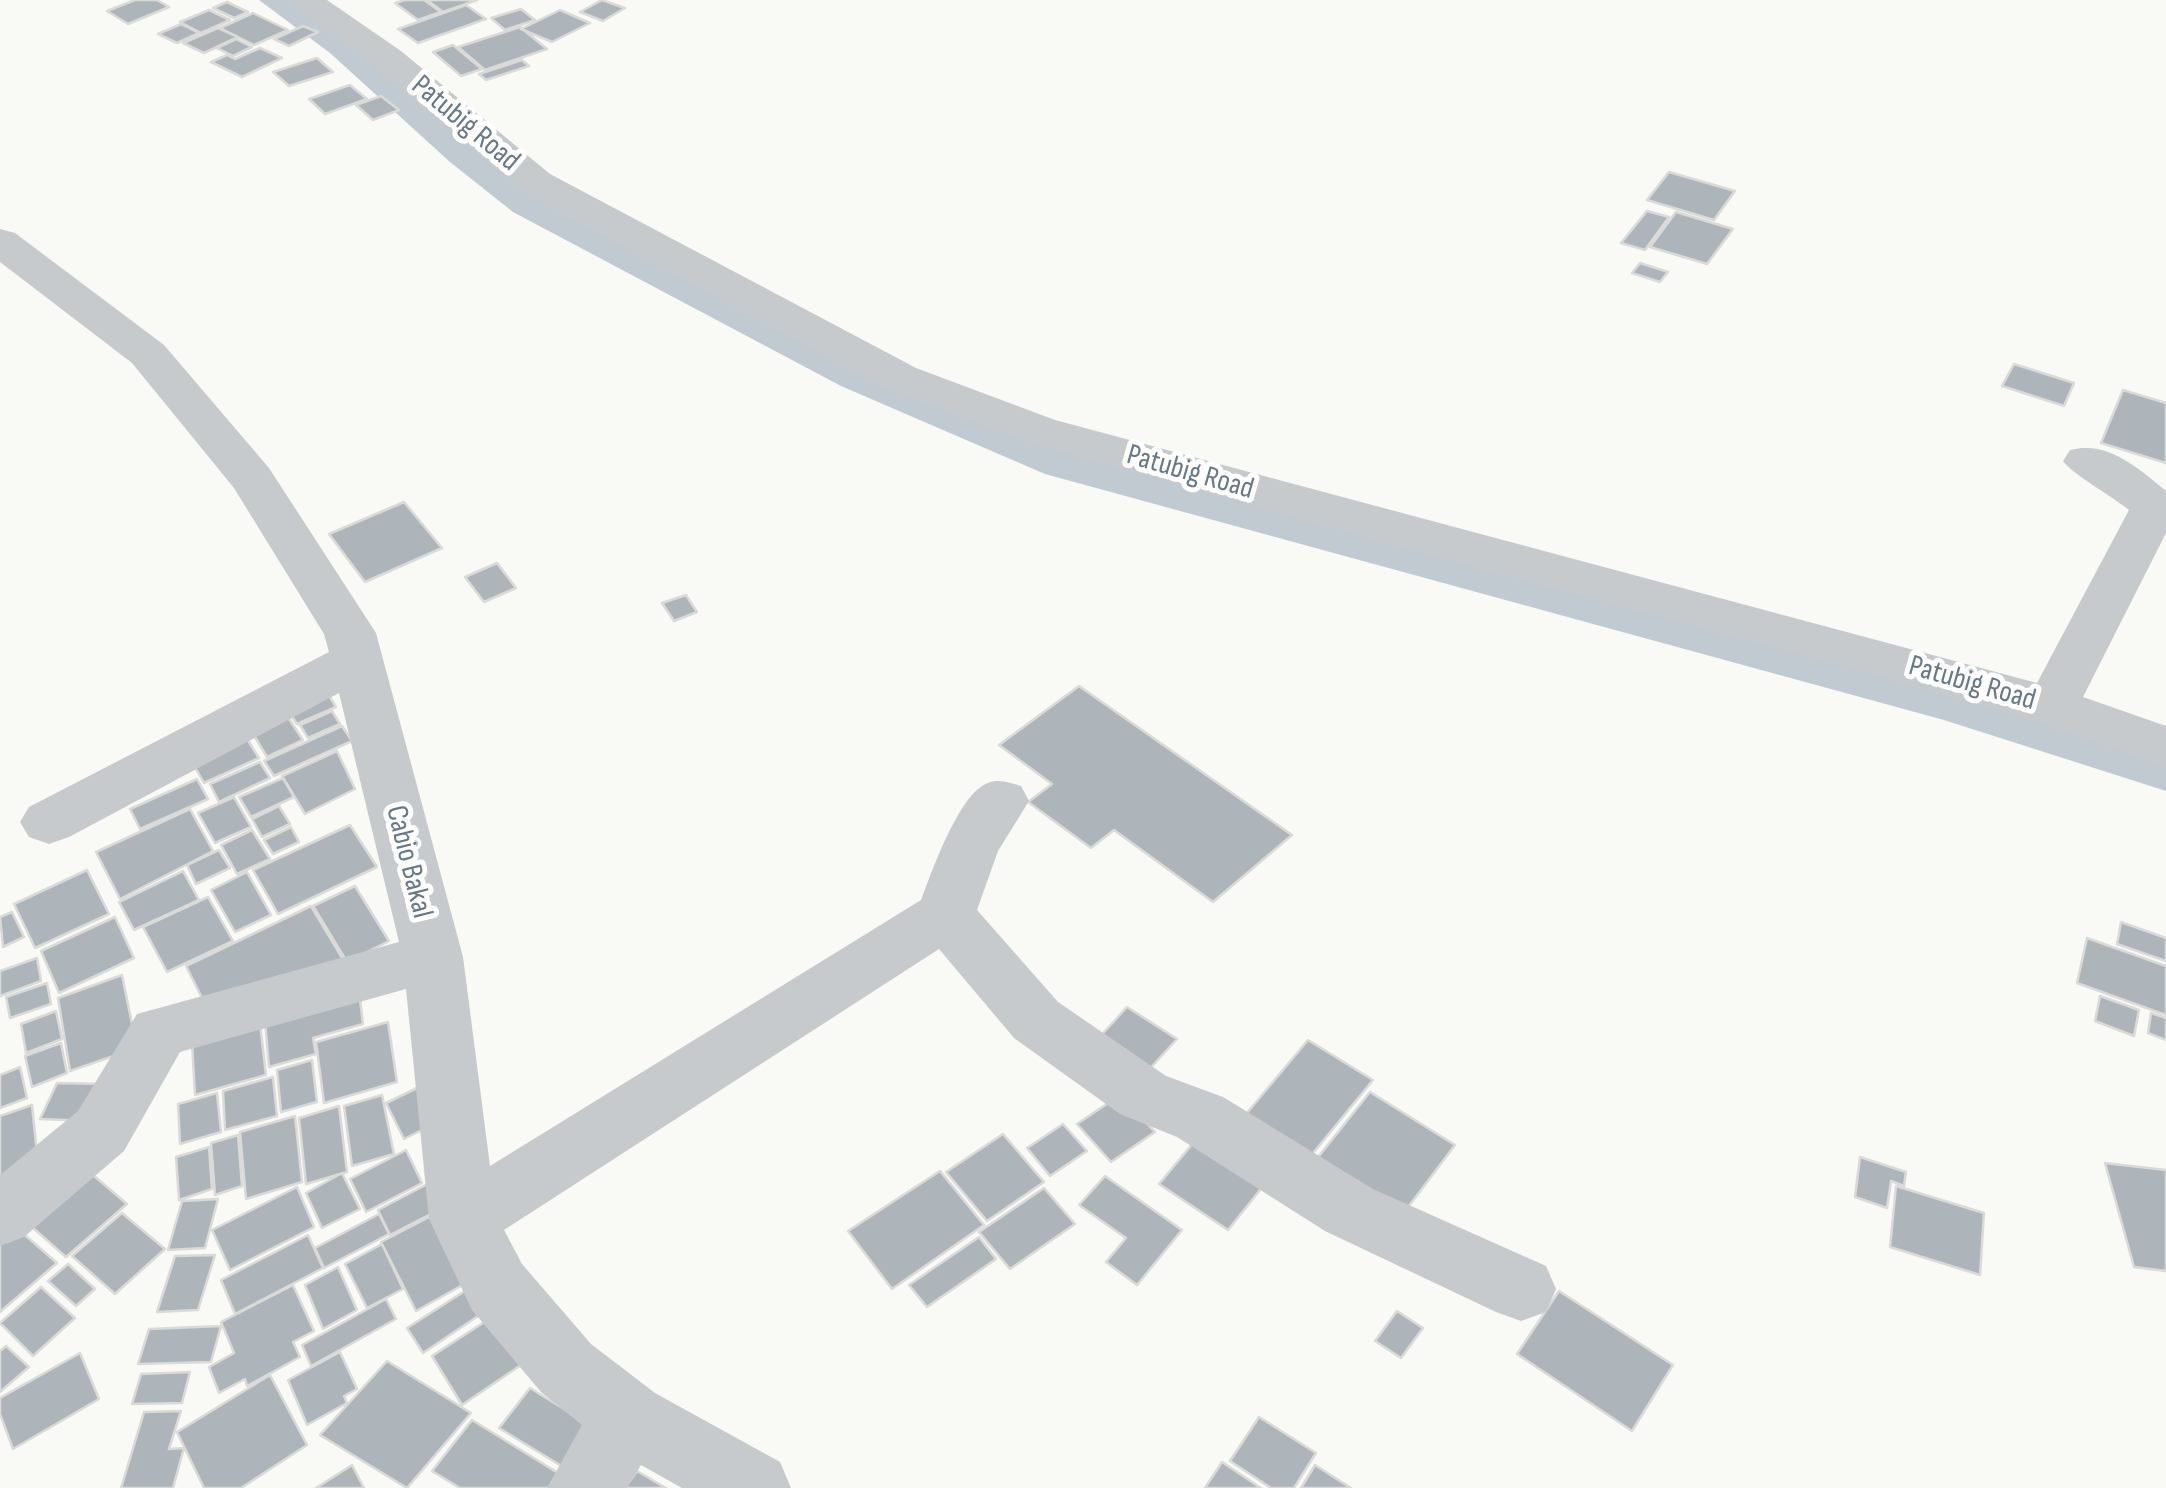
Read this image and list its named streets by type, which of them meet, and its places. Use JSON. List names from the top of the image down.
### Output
{
  "streets": {
    "street": ["Patubig Road", "Cabio Bakal"]
  }
}
